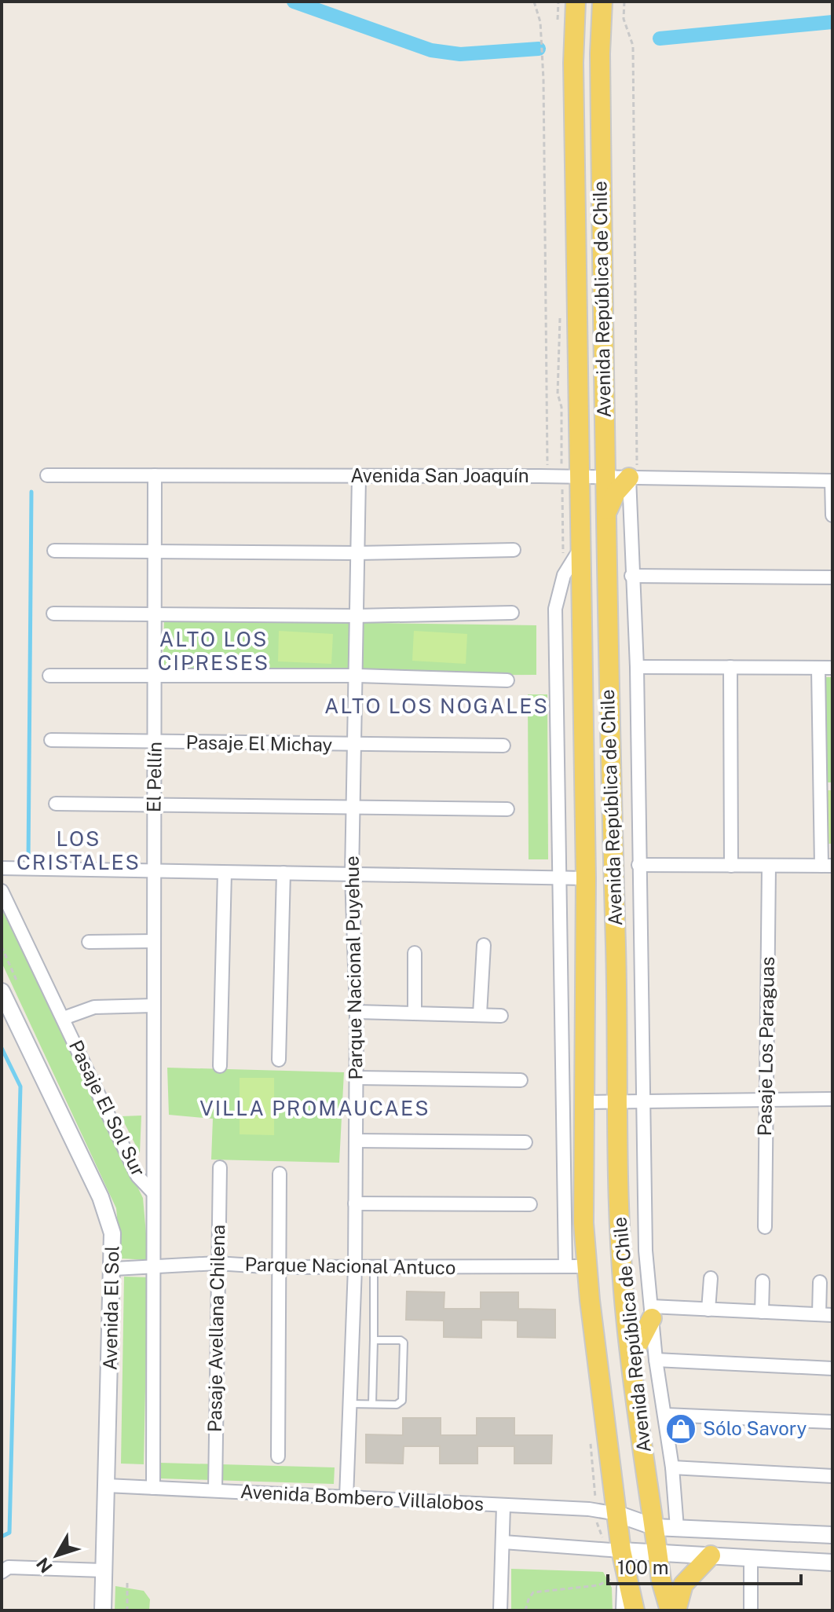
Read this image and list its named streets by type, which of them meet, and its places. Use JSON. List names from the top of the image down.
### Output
{
  "streets": {
    "main road": ["Avenida República de Chile"],
    "street": [
      "Avenida San Joaquín",
      "Pasaje El Michay",
      "El Pellín",
      "Parque Nacional Puyehue",
      "Pasaje Los Paraguas",
      "Pasaje El Sol Sur",
      "Parque Nacional Antuco",
      "Avenida El Sol",
      "Pasaje Avellana Chilena",
      "Avenida Bombero Villalobos"
    ]
  },
  "crossings": [
    ["Avenida República de Chile", "Avenida San Joaquín"],
    ["Avenida República de Chile", "Parque Nacional Antuco"],
    ["Avenida República de Chile", "Avenida Bombero Villalobos"],
    ["Avenida San Joaquín", "El Pellín"],
    ["Avenida San Joaquín", "Parque Nacional Puyehue"],
    ["Pasaje El Michay", "El Pellín"],
    ["Pasaje El Michay", "Parque Nacional Puyehue"],
    ["El Pellín", "Pasaje El Sol Sur"],
    ["Parque Nacional Puyehue", "Parque Nacional Antuco"],
    ["Parque Nacional Puyehue", "Avenida Bombero Villalobos"],
    ["Pasaje El Sol Sur", "Parque Nacional Antuco"],
    ["Pasaje El Sol Sur", "Avenida Bombero Villalobos"],
    ["Parque Nacional Antuco", "Avenida El Sol"],
    ["Parque Nacional Antuco", "Pasaje Avellana Chilena"],
    ["Avenida El Sol", "Avenida Bombero Villalobos"],
    ["Pasaje Avellana Chilena", "Avenida Bombero Villalobos"]
  ],
  "districts": [
    "ALTO LOS CIPRESES",
    "ALTO LOS NOGALES",
    "LOS CRISTALES",
    "VILLA PROMAUCAES"
  ],
  "places": {
    "shop": ["Sólo Savory"]
  },
  "scale_bar": "100 m",
  "north": "bottom left"
}
